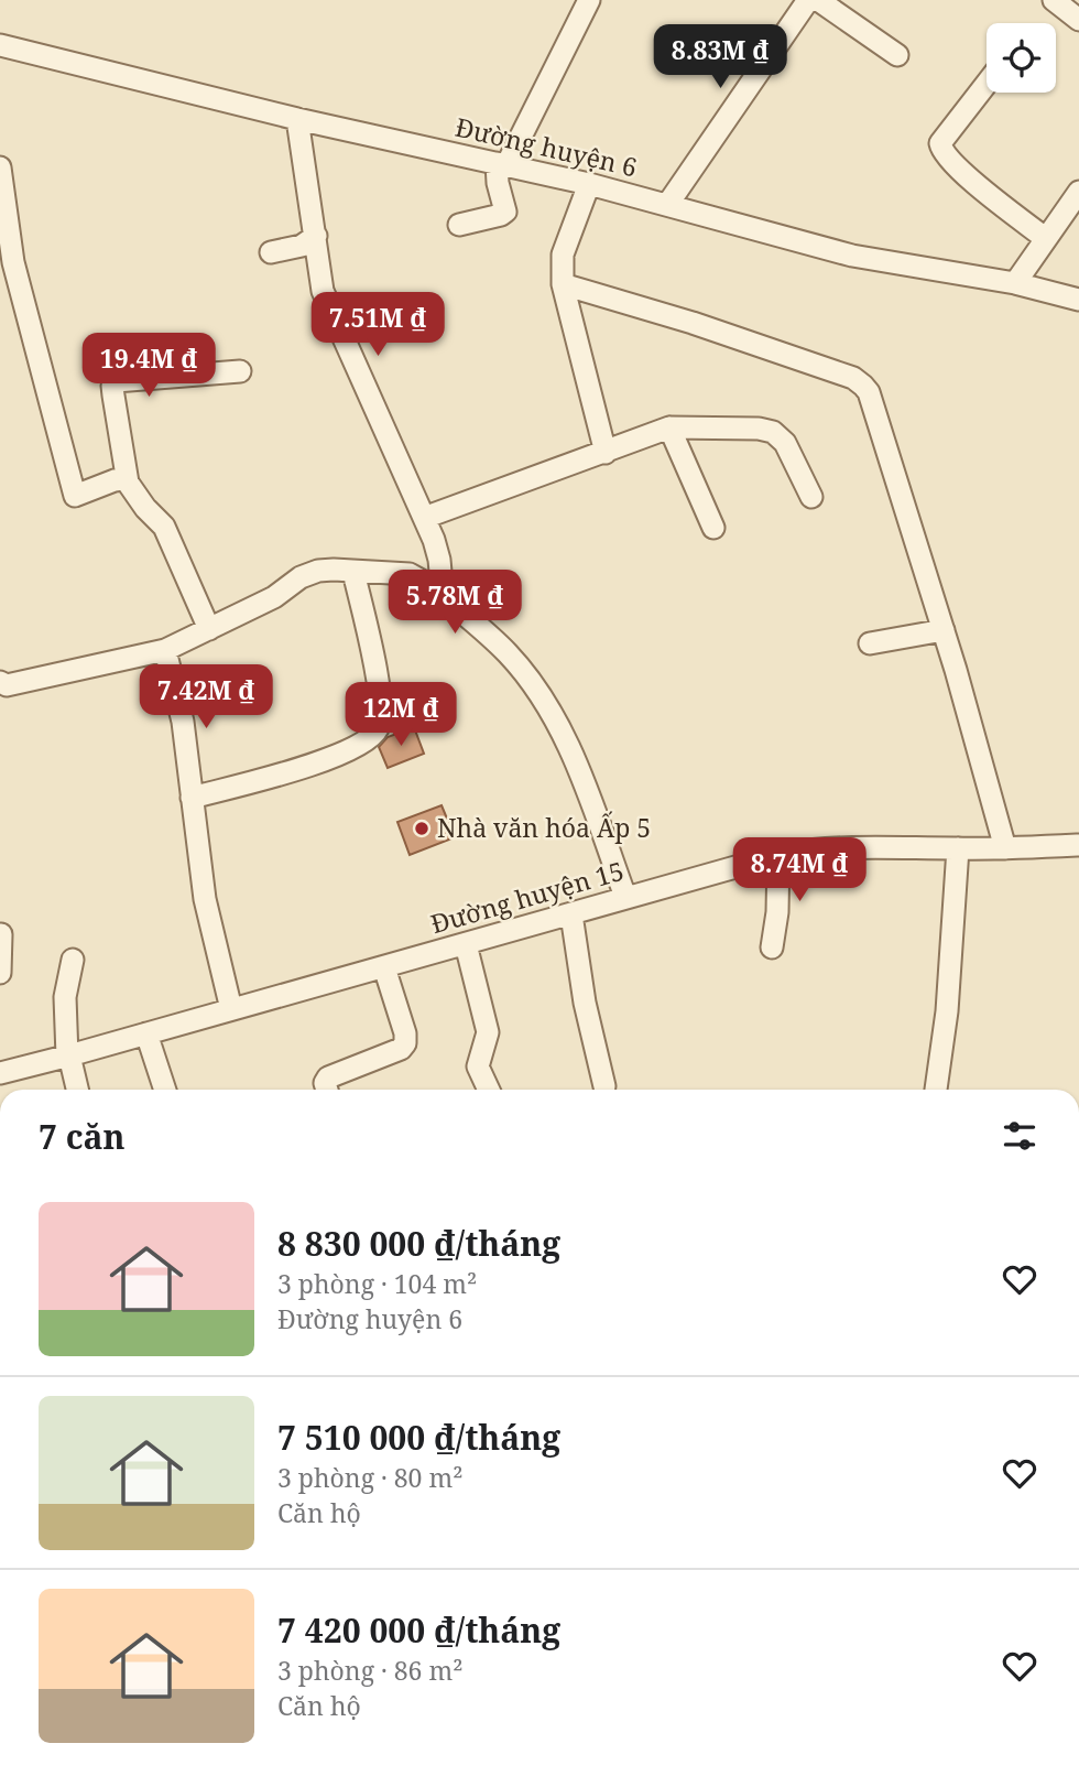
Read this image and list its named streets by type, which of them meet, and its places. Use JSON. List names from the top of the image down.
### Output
{
  "streets": {
    "street": ["Đường huyện 6", "Đường huyện 15"]
  },
  "places": ["Nhà văn hóa Ấp 5"],
  "page": {
    "price": [
      "8.83M ₫",
      "7.51M ₫",
      "19.4M ₫",
      "5.78M ₫",
      "7.42M ₫",
      "12M ₫",
      "8.74M ₫"
    ],
    "heading": "7 căn",
    "list": [
      {
        "name": "8 830 000 ₫/tháng",
        "note": "3 phòng · 104 m² · Đường huyện 6"
      },
      {
        "name": "7 510 000 ₫/tháng",
        "note": "3 phòng · 80 m² · Căn hộ"
      },
      {
        "name": "7 420 000 ₫/tháng",
        "note": "3 phòng · 86 m² · Căn hộ"
      }
    ]
  }
}
